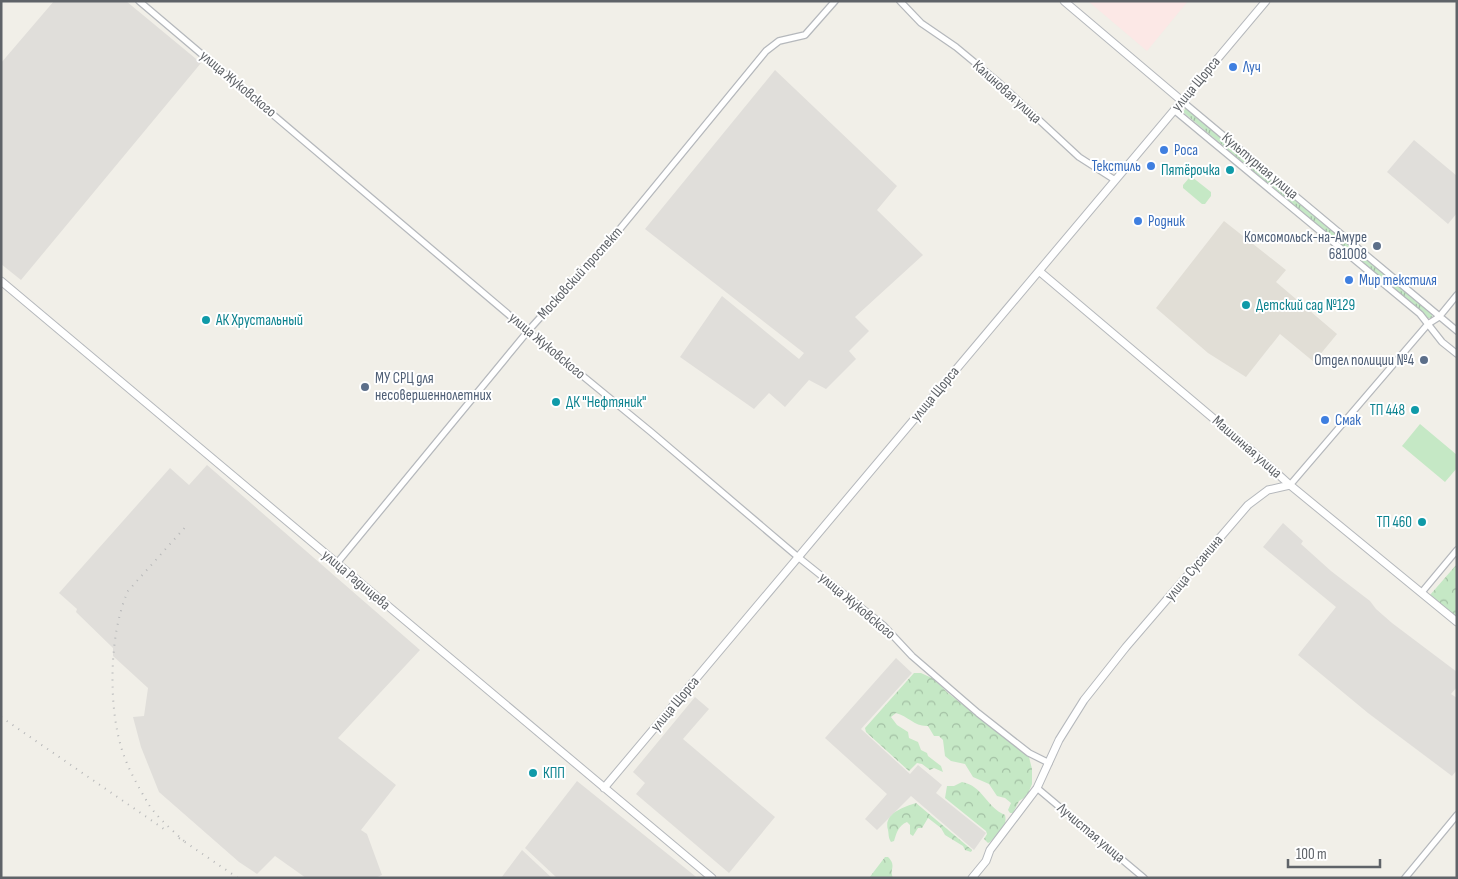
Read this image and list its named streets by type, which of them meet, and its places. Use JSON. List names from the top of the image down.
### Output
{
  "streets": {
    "street": [
      "улица Жуковского",
      "улица Щорса",
      "Калиновая улица",
      "Культурная улица",
      "Московский проспект",
      "Машинная улица",
      "улица Сусанина",
      "улица Радищева",
      "Лучистая улица"
    ]
  },
  "crossings": [
    ["улица Жуковского", "улица Щорса"],
    ["улица Жуковского", "Московский проспект"],
    ["улица Жуковского", "улица Сусанина"],
    ["улица Щорса", "Калиновая улица"],
    ["улица Щорса", "Культурная улица"],
    ["улица Щорса", "Машинная улица"],
    ["улица Щорса", "улица Радищева"],
    ["Московский проспект", "улица Радищева"],
    ["Машинная улица", "улица Сусанина"],
    ["улица Сусанина", "Лучистая улица"]
  ],
  "places": [
    "Луч",
    "Роса",
    "Текстиль",
    "Пятёрочка",
    "Родник",
    "Комсомольск-на-Амуре 681008",
    "Мир текстиля",
    "Детский сад №129",
    "АК Хрустальный",
    "Отдел полиции №4",
    "МУ СРЦ для несовершеннолетних",
    "ДК \"Нефтяник\"",
    "ТП 448",
    "Смак",
    "ТП 460",
    "КПП"
  ],
  "scale_bar": "100 m"
}
